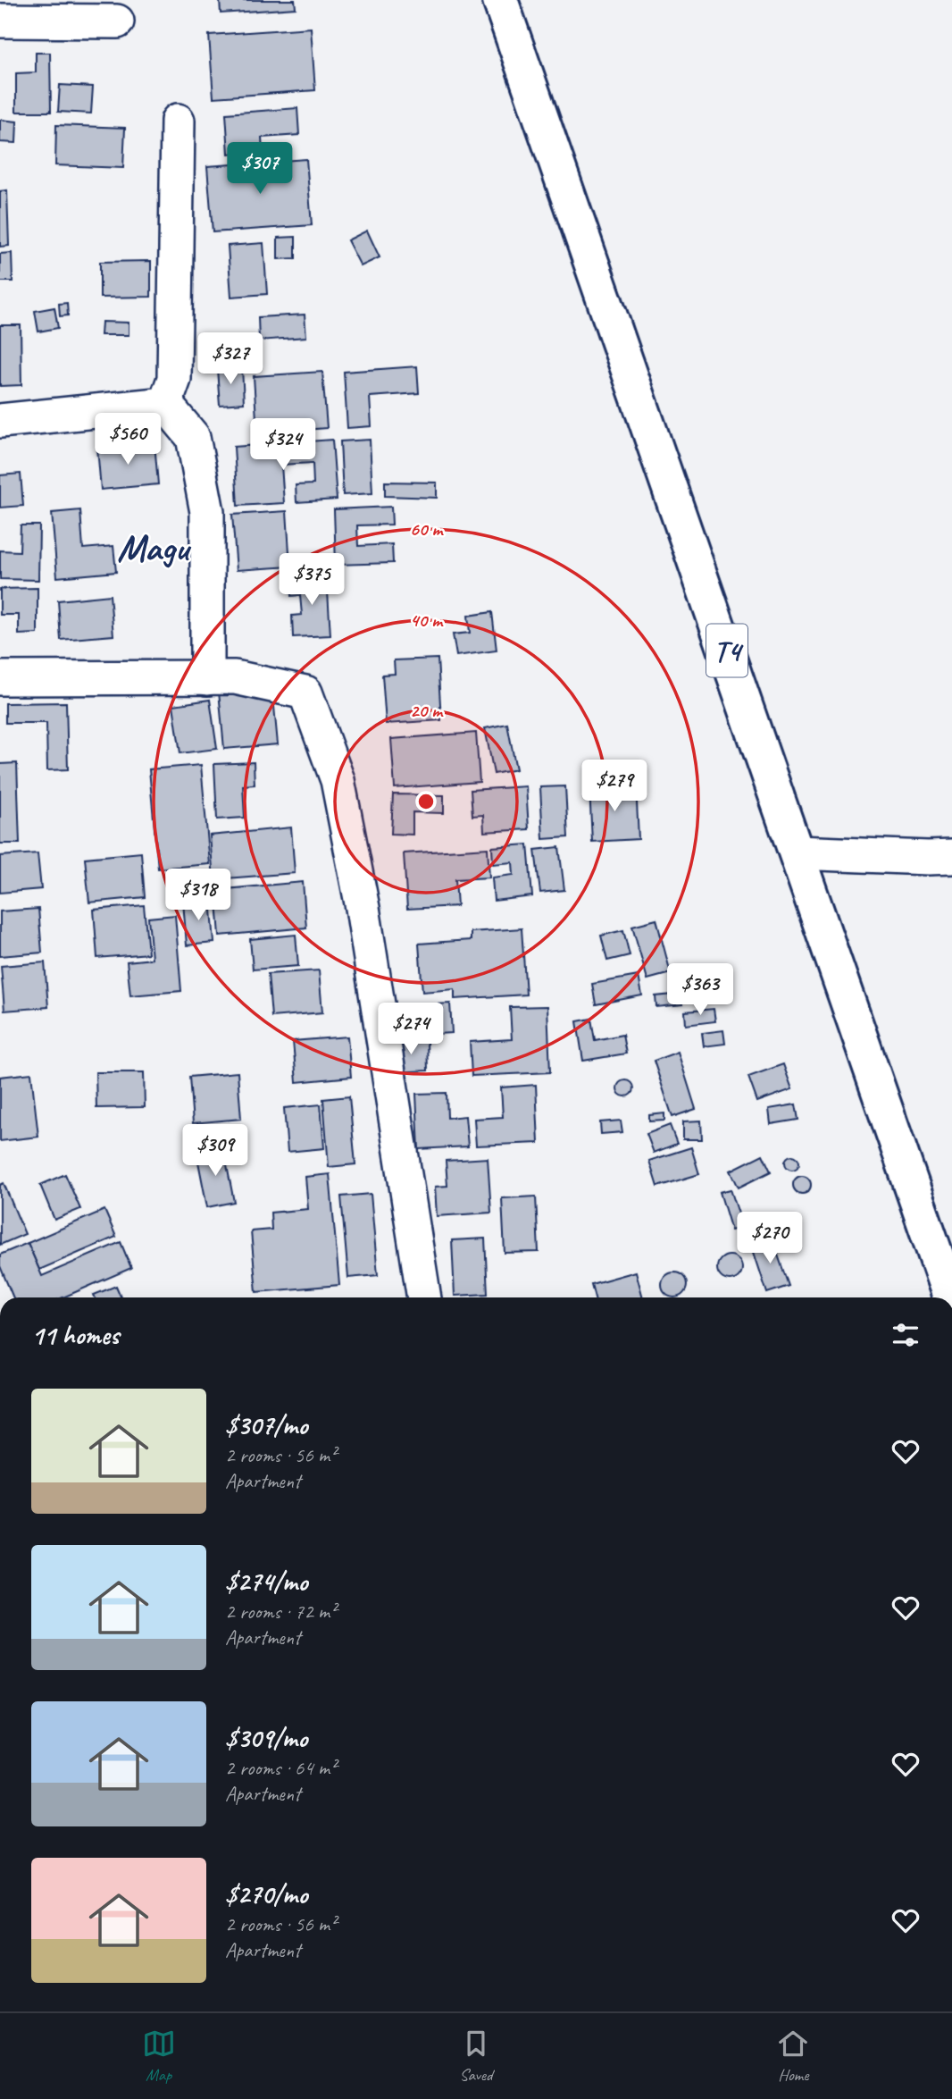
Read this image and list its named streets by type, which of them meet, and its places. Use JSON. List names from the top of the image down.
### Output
{
  "streets": {
    "main road": ["T4"]
  },
  "districts": ["Magu"],
  "page": {
    "price": [
      "$307",
      "$327",
      "$560",
      "$324",
      "$375",
      "$279",
      "$318",
      "$363",
      "$274",
      "$309",
      "$270"
    ],
    "heading": "11 homes",
    "list": [
      {
        "name": "$307/mo",
        "note": "2 rooms · 56 m² · Apartment"
      },
      {
        "name": "$274/mo",
        "note": "2 rooms · 72 m² · Apartment"
      },
      {
        "name": "$309/mo",
        "note": "2 rooms · 64 m² · Apartment"
      },
      {
        "name": "$270/mo",
        "note": "2 rooms · 56 m² · Apartment"
      }
    ],
    "tabs": ["Map", "Saved", "Home"]
  },
  "rings": ["60 m", "40 m", "20 m"]
}
